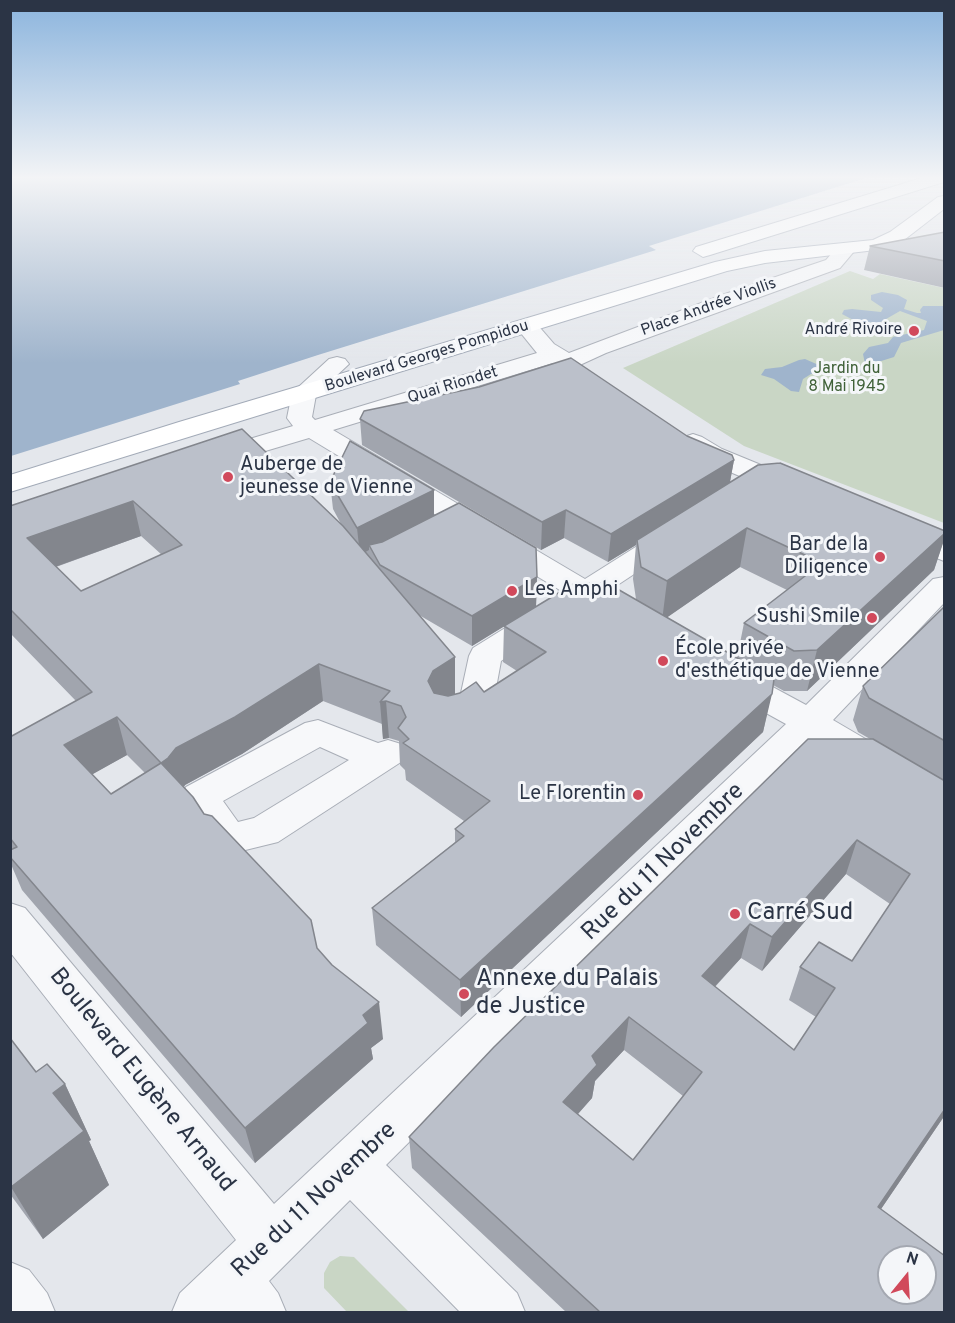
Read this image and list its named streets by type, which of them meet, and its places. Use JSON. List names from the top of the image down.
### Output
{
  "streets": {
    "main road": ["Boulevard Georges Pompidou"],
    "street": [
      "Place Andrée Viollis",
      "Quai Riondet",
      "Rue du 11 Novembre",
      "Boulevard Eugène Arnaud"
    ]
  },
  "crossings": [
    ["Place Andrée Viollis", "Boulevard Georges Pompidou"],
    ["Place Andrée Viollis", "Quai Riondet"],
    ["Rue du 11 Novembre", "Boulevard Eugène Arnaud"]
  ],
  "parks": ["Jardin du 8 Mai 1945"],
  "places": [
    "André Rivoire",
    "Auberge de jeunesse de Vienne",
    "Bar de la Diligence",
    "Les Amphi",
    "Sushi Smile",
    "École privée d'esthétique de Vienne",
    "Le Florentin",
    "Carré Sud",
    "Annexe du Palais de Justice"
  ],
  "north": "top"
}
